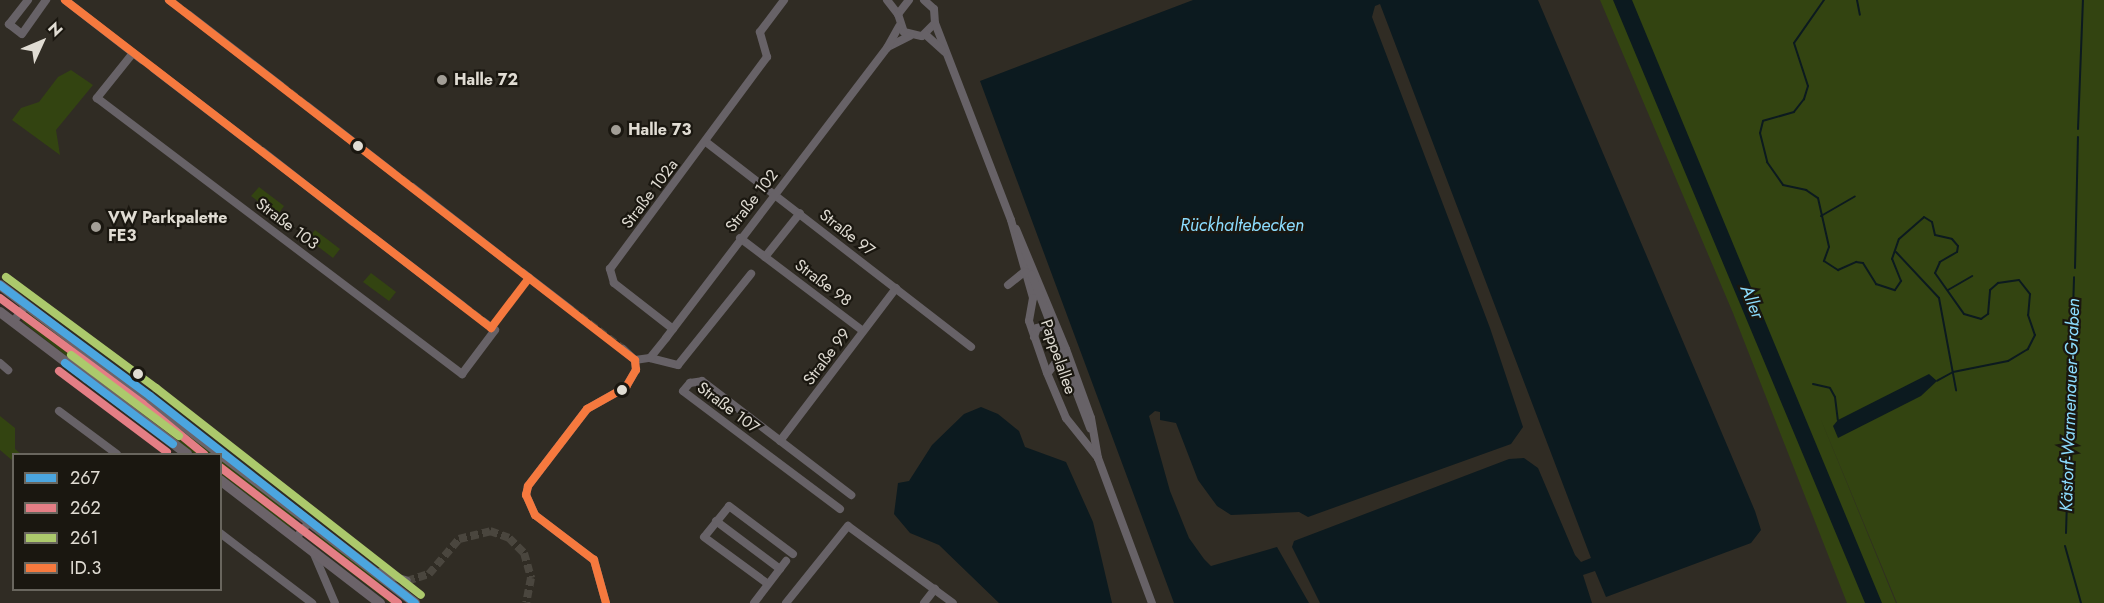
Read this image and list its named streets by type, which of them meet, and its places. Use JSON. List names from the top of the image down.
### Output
{
  "streets": {
    "street": [
      "Straße 102a",
      "Straße 102",
      "Straße 103",
      "Straße 97",
      "Straße 98",
      "Straße 99",
      "Pappelallee",
      "Straße 107"
    ]
  },
  "crossings": [
    ["Straße 102a", "Straße 102"],
    ["Straße 102a", "Straße 97"],
    ["Straße 102", "Straße 97"],
    ["Straße 102", "Straße 98"],
    ["Straße 97", "Straße 99"],
    ["Straße 98", "Straße 99"],
    ["Straße 99", "Straße 107"]
  ],
  "water": ["Rückhaltebecken", "Aller", "Kästorf-Warmenauer-Graben"],
  "places": ["Halle 72", "Halle 73", "VW Parkpalette FE3"],
  "lines": [
    "transit line ID.3",
    "transit line 261",
    "transit line 267",
    "transit line 262"
  ],
  "legend": [
    "267",
    "262",
    "261",
    "ID.3"
  ],
  "north": "top right"
}
